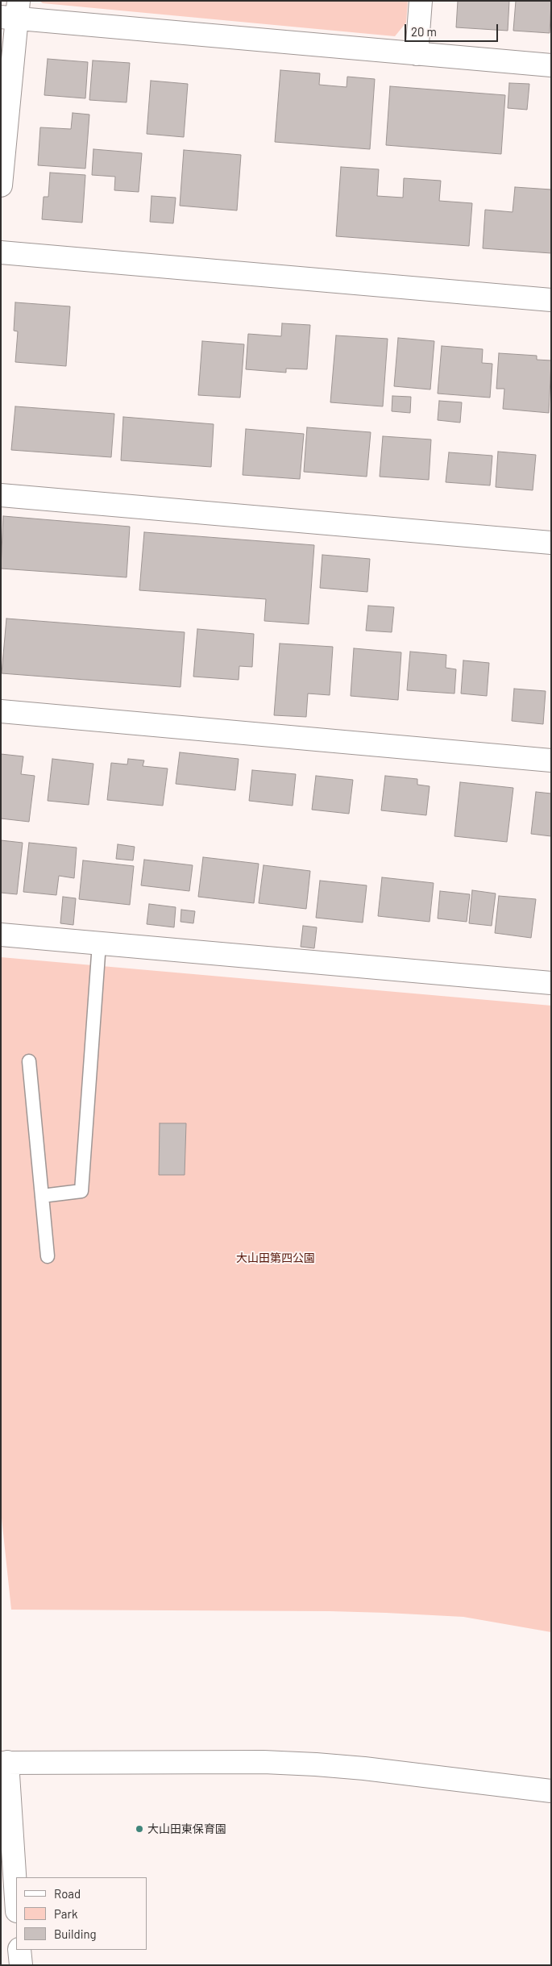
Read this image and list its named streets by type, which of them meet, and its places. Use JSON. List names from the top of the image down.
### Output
{
  "parks": ["大山田第四公園"],
  "places": ["大山田東保育園"],
  "legend": ["Road", "Park", "Building"],
  "scale_bar": "20 m"
}
